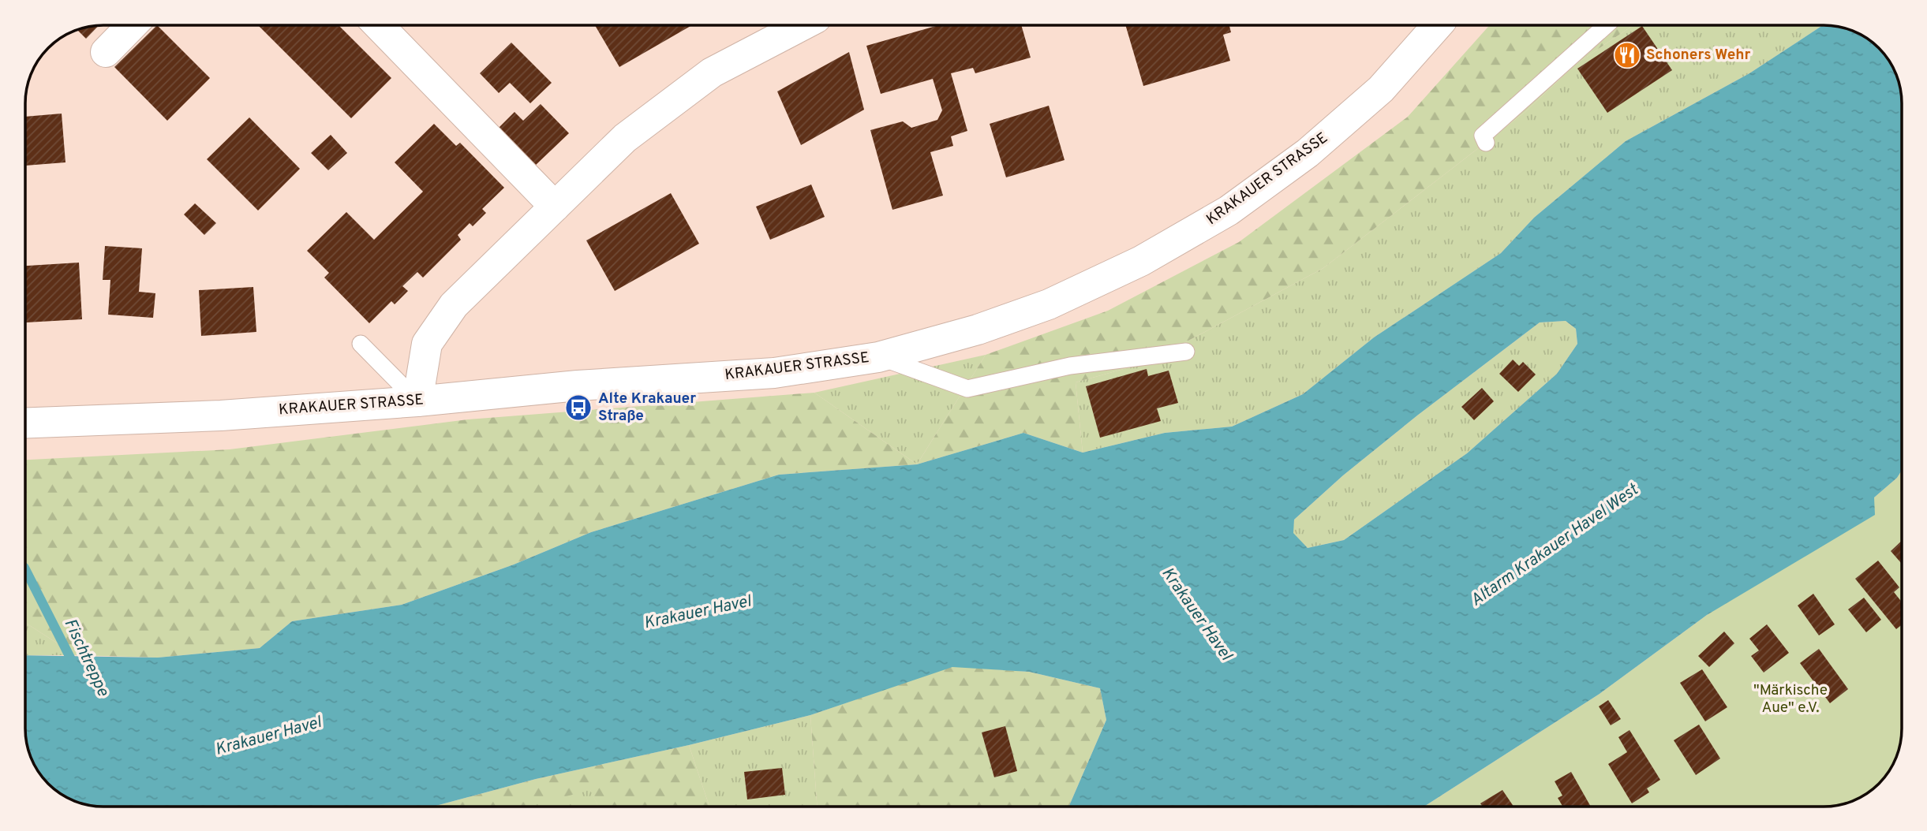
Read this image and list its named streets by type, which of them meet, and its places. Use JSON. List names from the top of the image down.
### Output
{
  "streets": {
    "main road": ["KRAKAUER STRASSE"]
  },
  "water": ["Altarm Krakauer Havel West", "Krakauer Havel", "Fischtreppe"],
  "parks": ["\"Märkische Aue\" e.V."],
  "places": {
    "restaurant": ["Schoners Wehr"],
    "bus stop": ["Alte Krakauer Straße"]
  }
}
